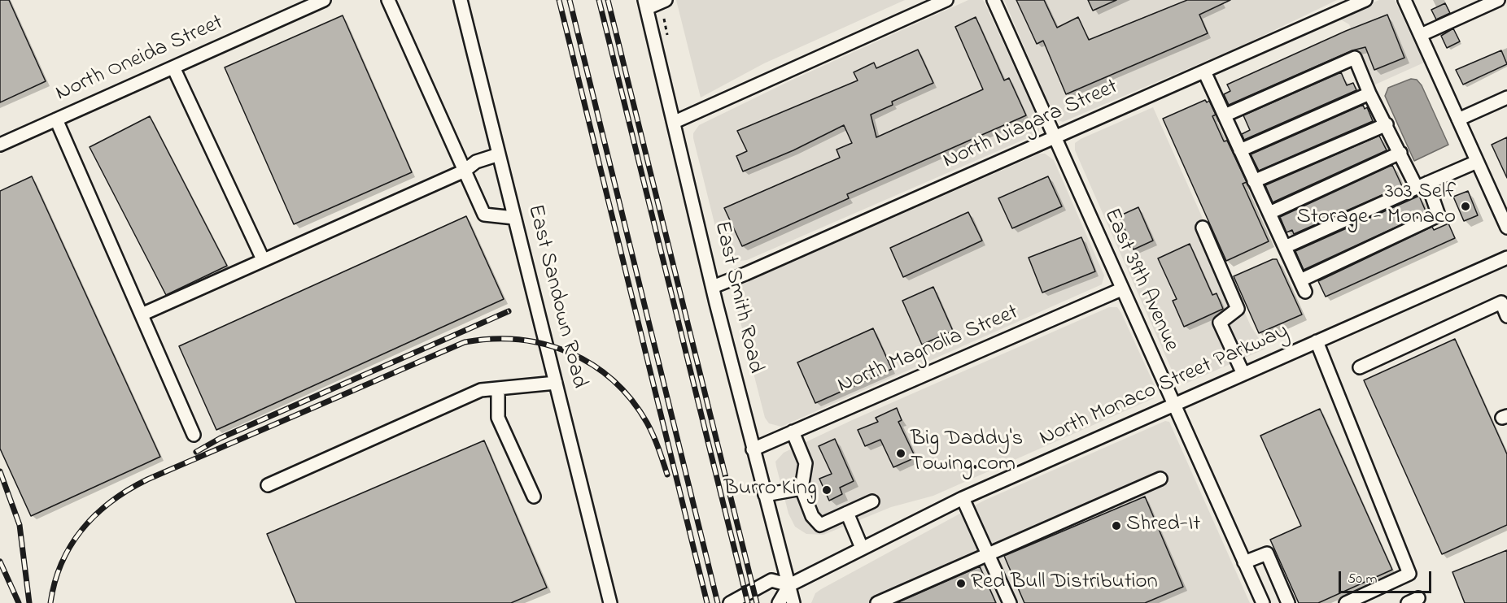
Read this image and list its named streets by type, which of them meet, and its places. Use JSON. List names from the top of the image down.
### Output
{
  "streets": {
    "street": [
      "North Oneida Street",
      "North Niagara Street",
      "East 39th Avenue",
      "East Sandown Road",
      "East Smith Road",
      "North Magnolia Street",
      "North Monaco Street Parkway"
    ]
  },
  "crossings": [
    ["North Niagara Street", "East 39th Avenue"],
    ["North Niagara Street", "East Smith Road"],
    ["East 39th Avenue", "North Magnolia Street"],
    ["East 39th Avenue", "North Monaco Street Parkway"],
    ["East Smith Road", "North Magnolia Street"],
    ["East Smith Road", "North Monaco Street Parkway"]
  ],
  "places": [
    "303 Self Storage - Monaco",
    "Big Daddy's Towing.com",
    "Burro King",
    "Shred-It",
    "Red Bull Distribution"
  ],
  "scale_bar": "50 m"
}
